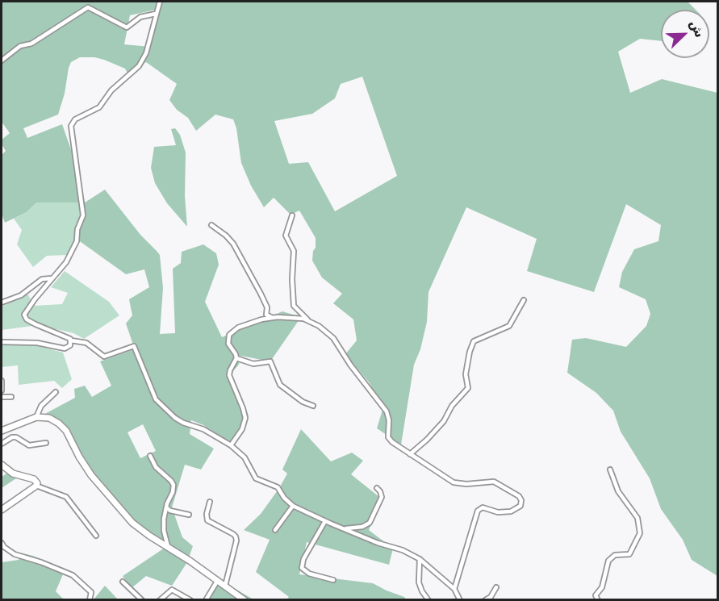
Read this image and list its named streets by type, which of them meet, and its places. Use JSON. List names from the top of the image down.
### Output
{
  "north": "top right"
}
